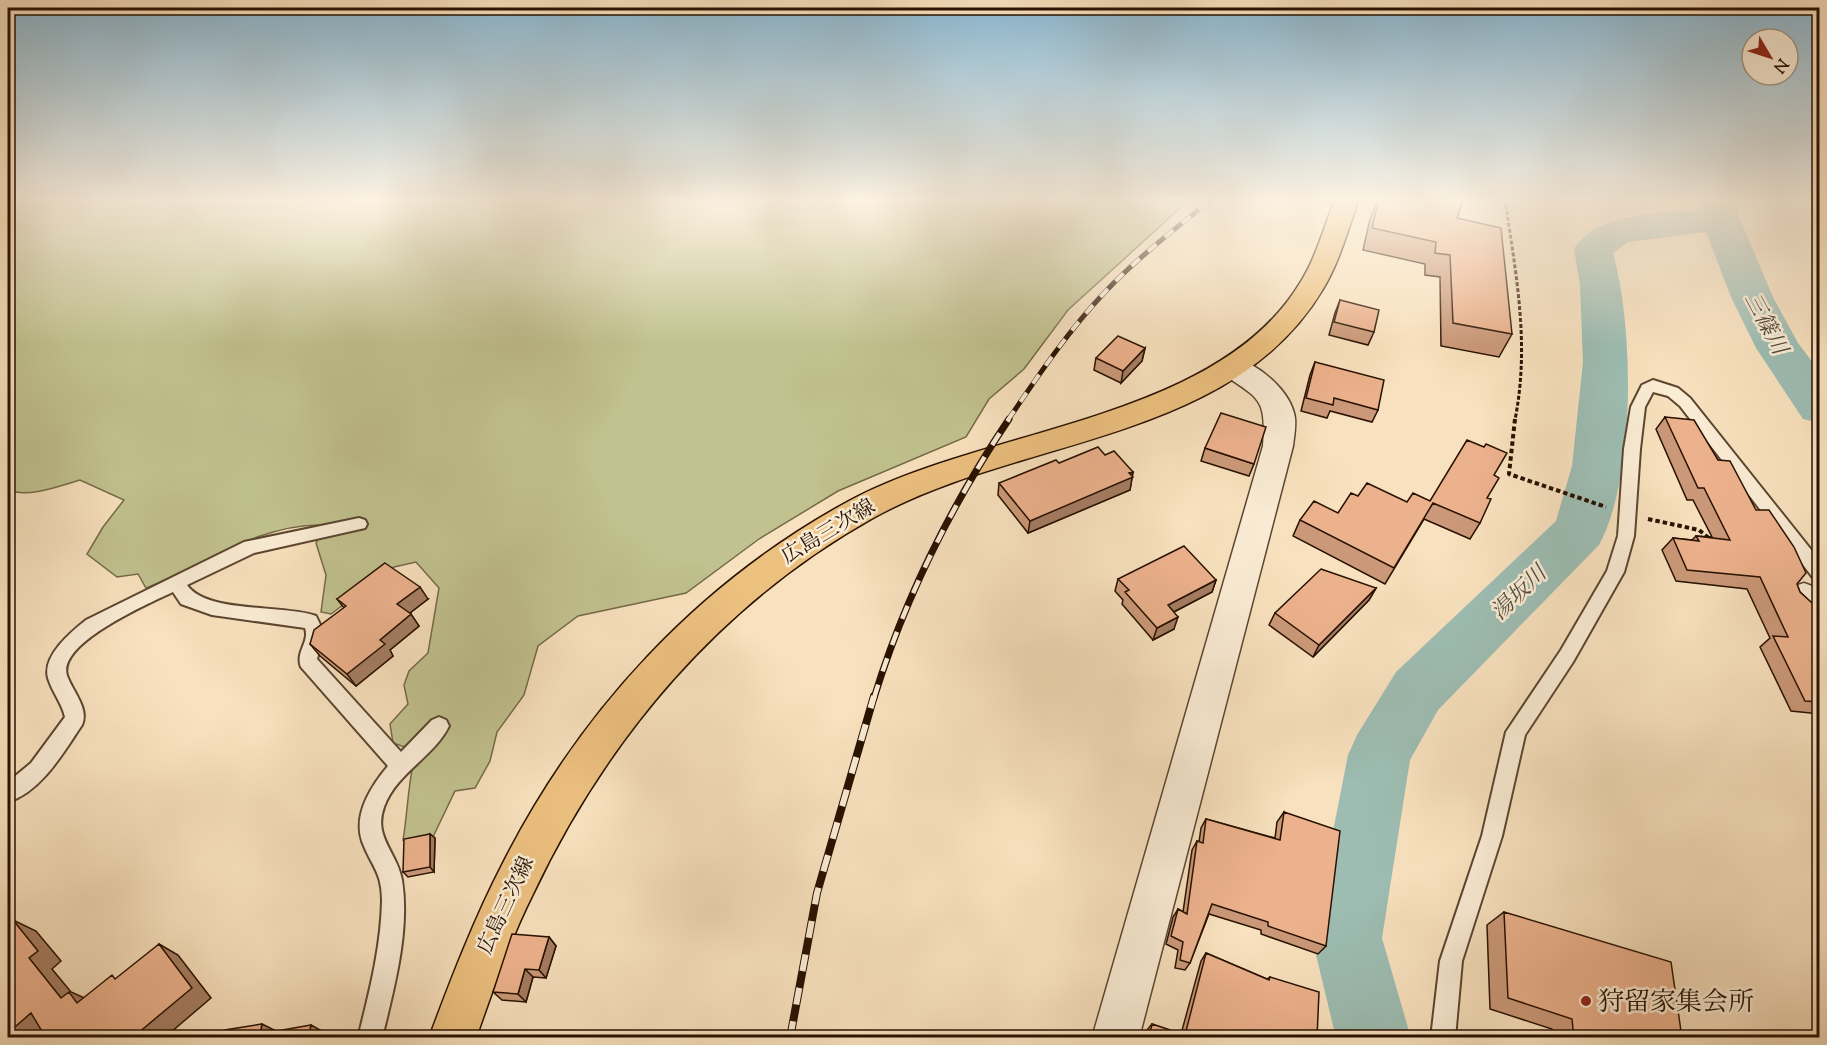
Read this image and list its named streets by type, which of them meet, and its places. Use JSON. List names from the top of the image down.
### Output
{
  "streets": {
    "main road": ["広島三次線"]
  },
  "water": ["三篠川", "湯坂川"],
  "places": ["狩留家集会所"],
  "north": "bottom right"
}
